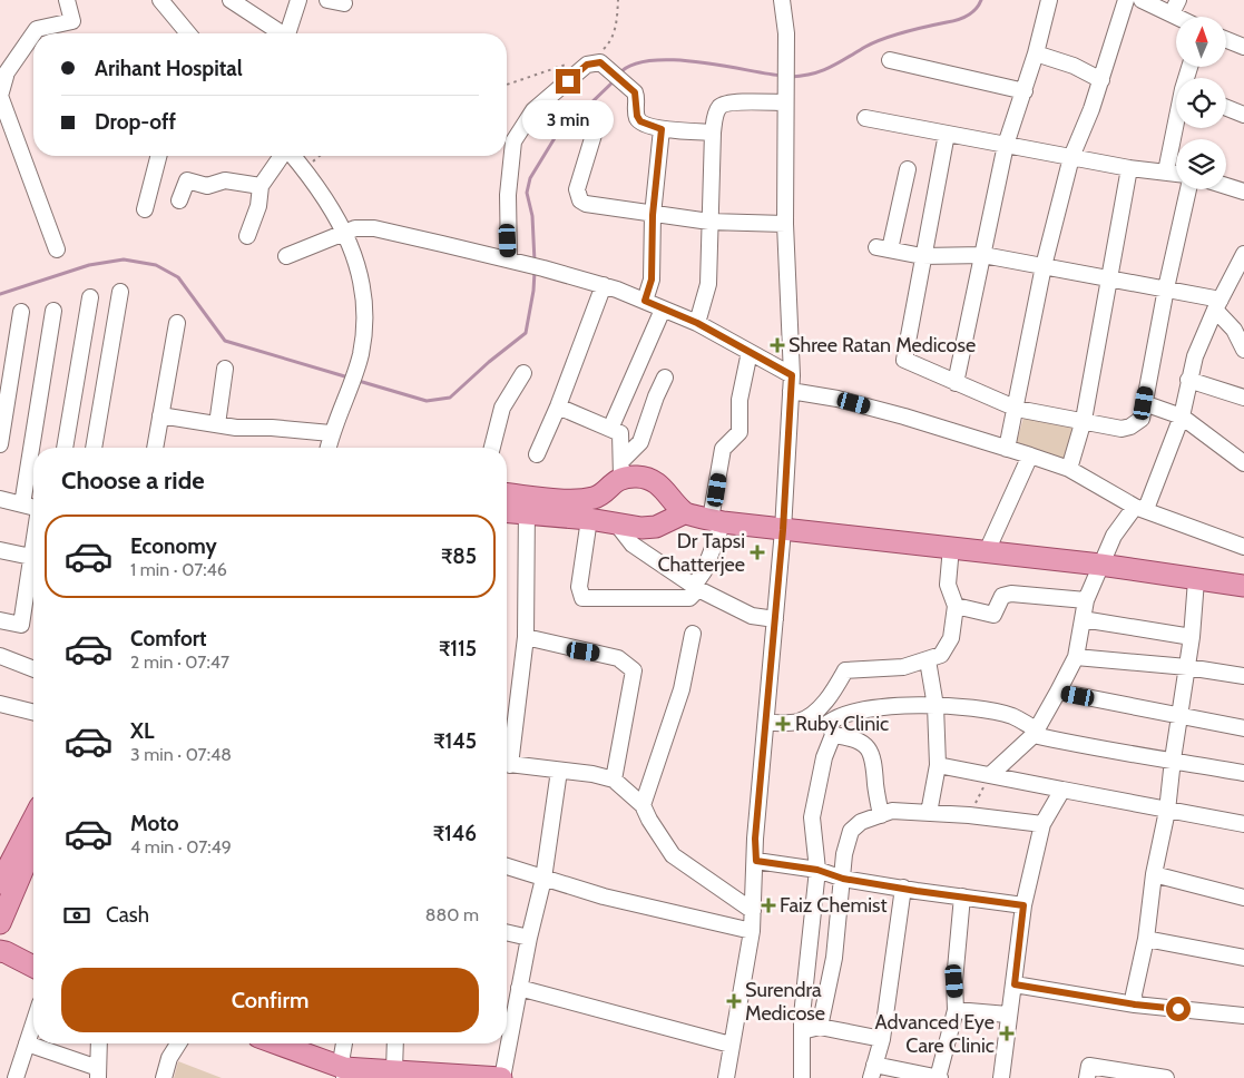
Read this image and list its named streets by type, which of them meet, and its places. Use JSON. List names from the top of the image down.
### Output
{
  "places": {
    "health": [
      "Shree Ratan Medicose",
      "Dr Tapsi Chatterjee",
      "Ruby Clinic",
      "Faiz Chemist",
      "Surendra Medicose",
      "Advanced Eye Care Clinic"
    ]
  },
  "north": "top",
  "page": {
    "banner": ["Arihant Hospital", "Drop-off"],
    "bubble": "3 min",
    "heading": "Choose a ride",
    "list": [
      {
        "name": "Economy",
        "note": "1 min · 07:46",
        "value": "₹85"
      },
      {
        "name": "Comfort",
        "note": "2 min · 07:47",
        "value": "₹115"
      },
      {
        "name": "XL",
        "note": "3 min · 07:48",
        "value": "₹145"
      },
      {
        "name": "Moto",
        "note": "4 min · 07:49",
        "value": "₹146"
      }
    ],
    "pay": ["Cash", "880 m"],
    "buttons": "Confirm"
  }
}
